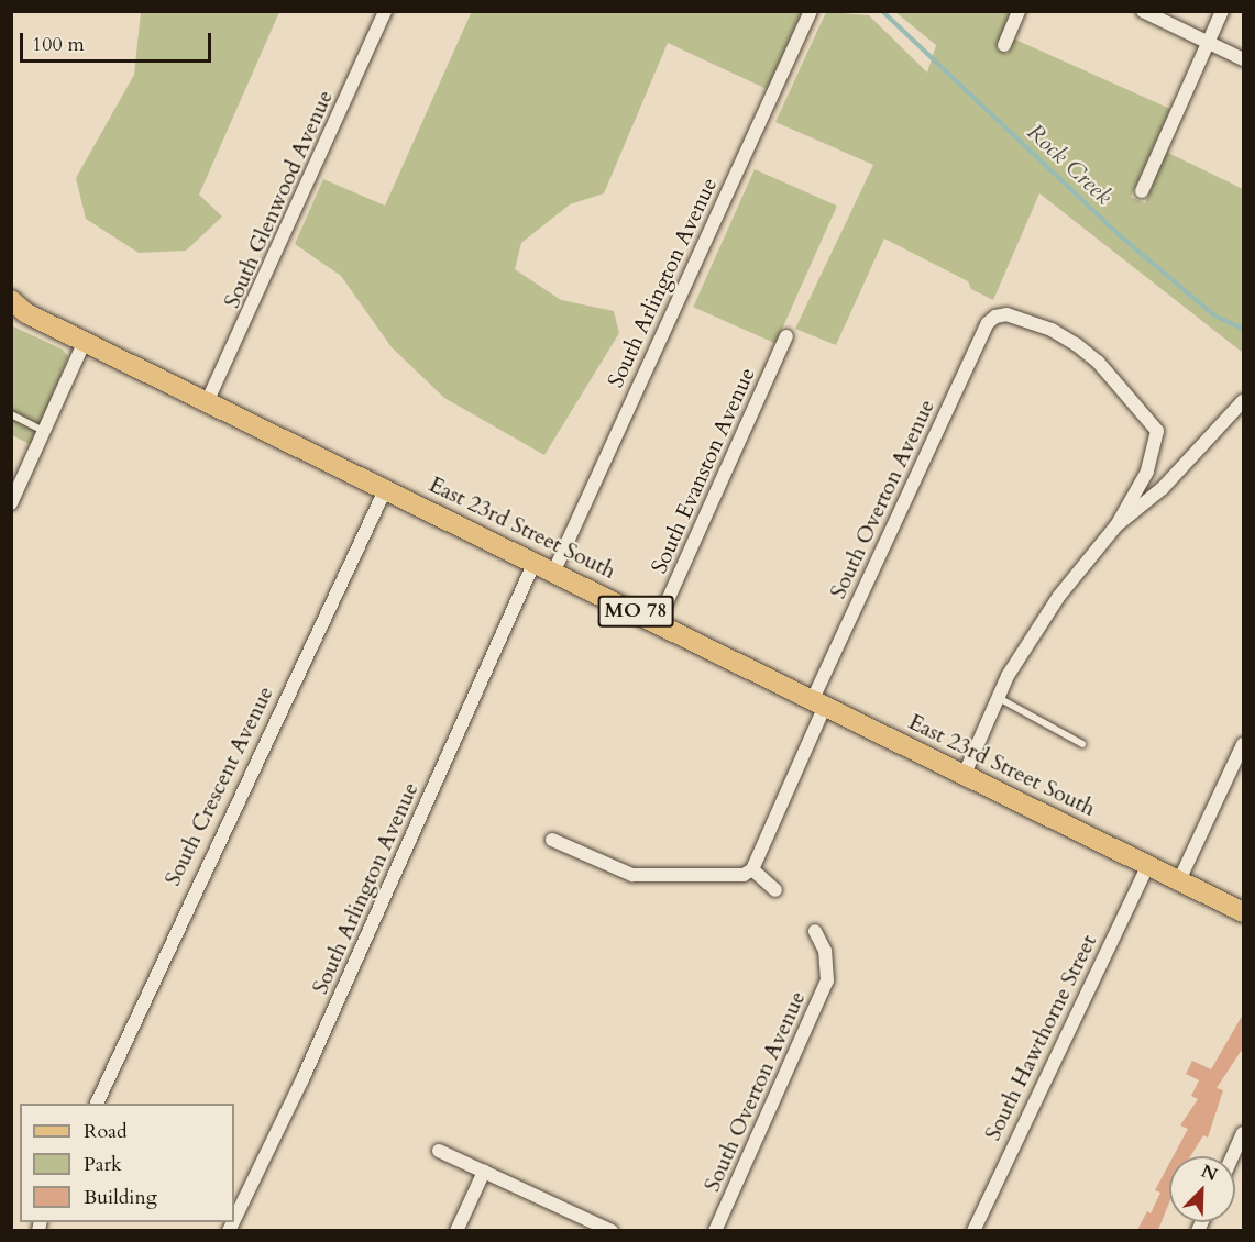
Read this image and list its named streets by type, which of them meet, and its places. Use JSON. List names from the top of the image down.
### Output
{
  "streets": {
    "main road": ["East 23rd Street South", "MO 78"],
    "street": [
      "South Glenwood Avenue",
      "South Arlington Avenue",
      "South Evanston Avenue",
      "South Overton Avenue",
      "South Crescent Avenue",
      "South Hawthorne Street"
    ]
  },
  "crossings": [
    ["South Glenwood Avenue", "East 23rd Street South"],
    ["South Arlington Avenue", "East 23rd Street South"],
    ["South Evanston Avenue", "East 23rd Street South"],
    ["South Overton Avenue", "East 23rd Street South"],
    ["East 23rd Street South", "South Crescent Avenue"],
    ["East 23rd Street South", "South Hawthorne Street"]
  ],
  "water": ["Rock Creek"],
  "legend": ["Road", "Park", "Building"],
  "scale_bar": "100 m",
  "north": "top right"
}
